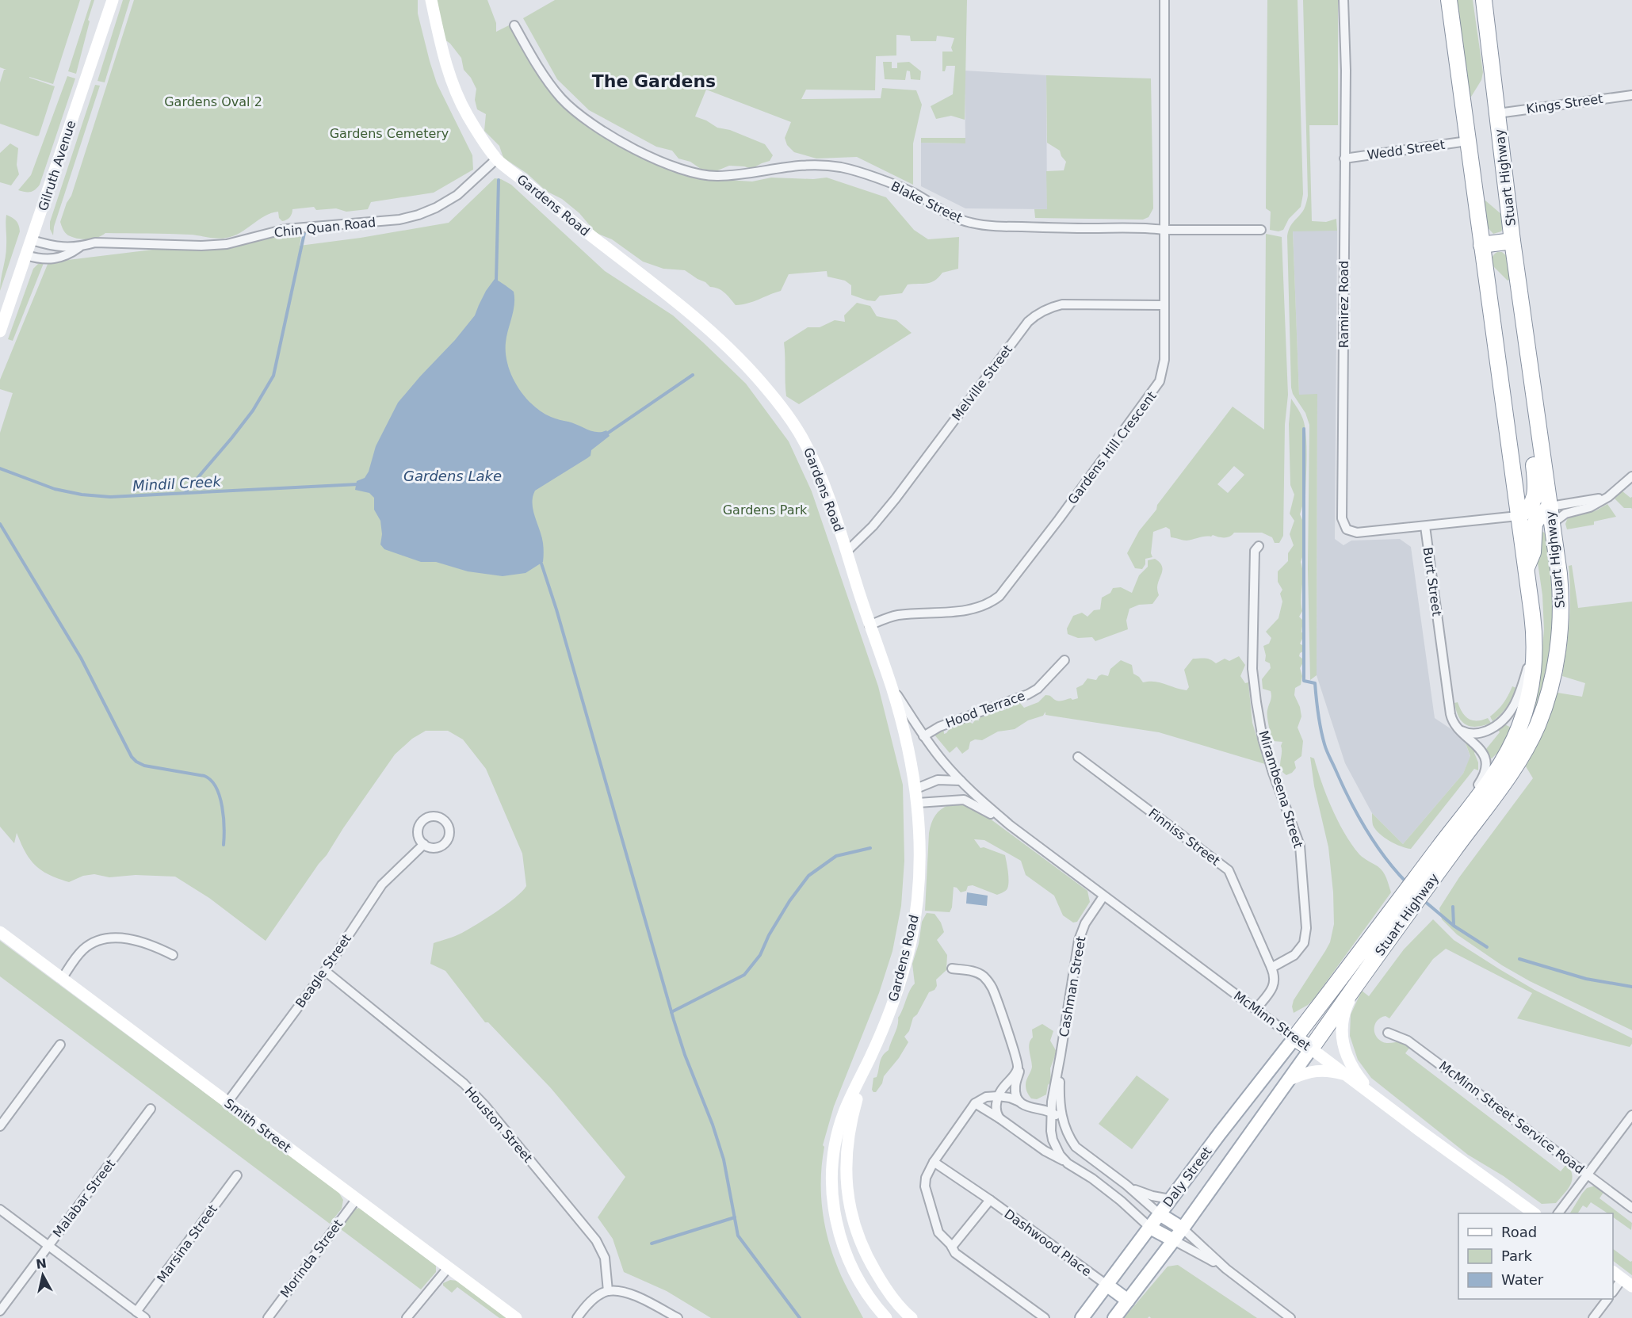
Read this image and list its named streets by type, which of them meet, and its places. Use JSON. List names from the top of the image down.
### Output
{
  "streets": {
    "highway": ["Stuart Highway", "McMinn Street"],
    "main road": ["Daly Street"],
    "street": [
      "Kings Street",
      "Wedd Street",
      "Gilruth Avenue",
      "Blake Street",
      "Gardens Road",
      "Chin Quan Road",
      "Ramirez Road",
      "Melville Street",
      "Gardens Hill Crescent",
      "Burt Street",
      "Hood Terrace",
      "Mirambeena Street",
      "Finniss Street",
      "Beagle Street",
      "Cashman Street",
      "McMinn Street Service Road",
      "Houston Street",
      "Smith Street",
      "Malabar Street",
      "Dashwood Place",
      "Marsina Street",
      "Morinda Street"
    ]
  },
  "crossings": [
    ["Kings Street", "Stuart Highway"],
    ["Wedd Street", "Stuart Highway"],
    ["Wedd Street", "Ramirez Road"],
    ["Gilruth Avenue", "Chin Quan Road"],
    ["Stuart Highway", "McMinn Street"],
    ["Stuart Highway", "Daly Street"],
    ["Blake Street", "Gardens Hill Crescent"],
    ["Gardens Road", "Chin Quan Road"],
    ["Gardens Road", "Melville Street"],
    ["Gardens Road", "Gardens Hill Crescent"],
    ["Ramirez Road", "Burt Street"],
    ["Melville Street", "Gardens Hill Crescent"],
    ["Mirambeena Street", "Finniss Street"],
    ["Beagle Street", "Houston Street"],
    ["Beagle Street", "Smith Street"],
    ["Cashman Street", "McMinn Street"],
    ["McMinn Street", "Daly Street"],
    ["Smith Street", "Morinda Street"],
    ["Daly Street", "Dashwood Place"]
  ],
  "districts": ["The Gardens"],
  "water": ["Gardens Lake", "Mindil Creek"],
  "parks": ["Gardens Oval 2", "Gardens Cemetery", "Gardens Park"],
  "legend": ["Road", "Park", "Water"],
  "north": "top"
}
